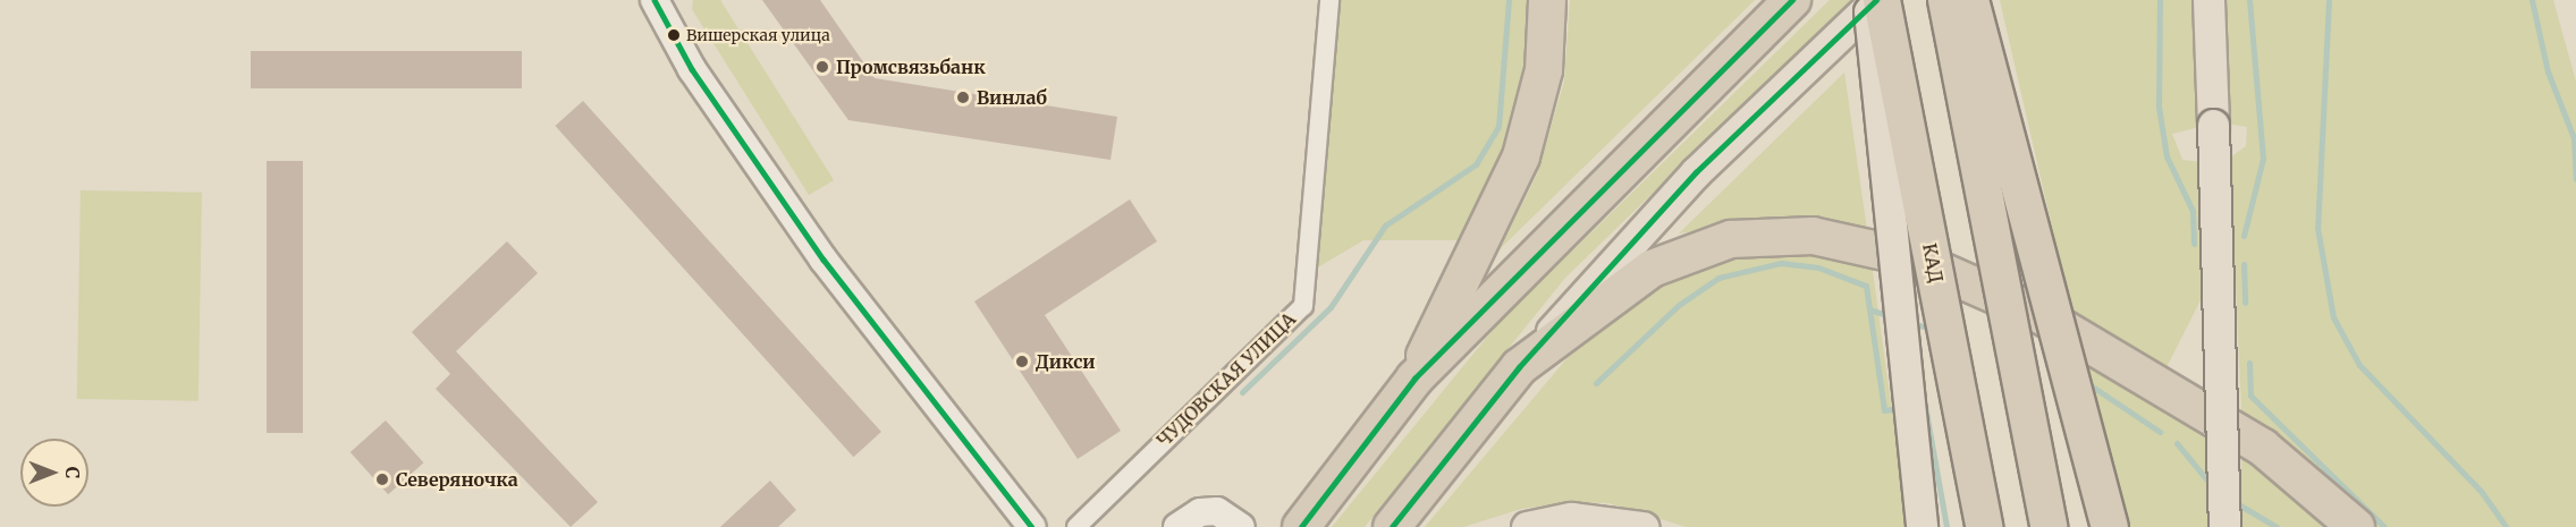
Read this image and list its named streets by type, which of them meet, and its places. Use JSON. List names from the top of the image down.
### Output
{
  "streets": {
    "highway": ["КАД"],
    "street": ["ЧУДОВСКАЯ УЛИЦА"]
  },
  "places": [
    "Вишерская улица",
    "Промсвязьбанк",
    "Винлаб",
    "Дикси",
    "Северяночка"
  ],
  "north": "right"
}
